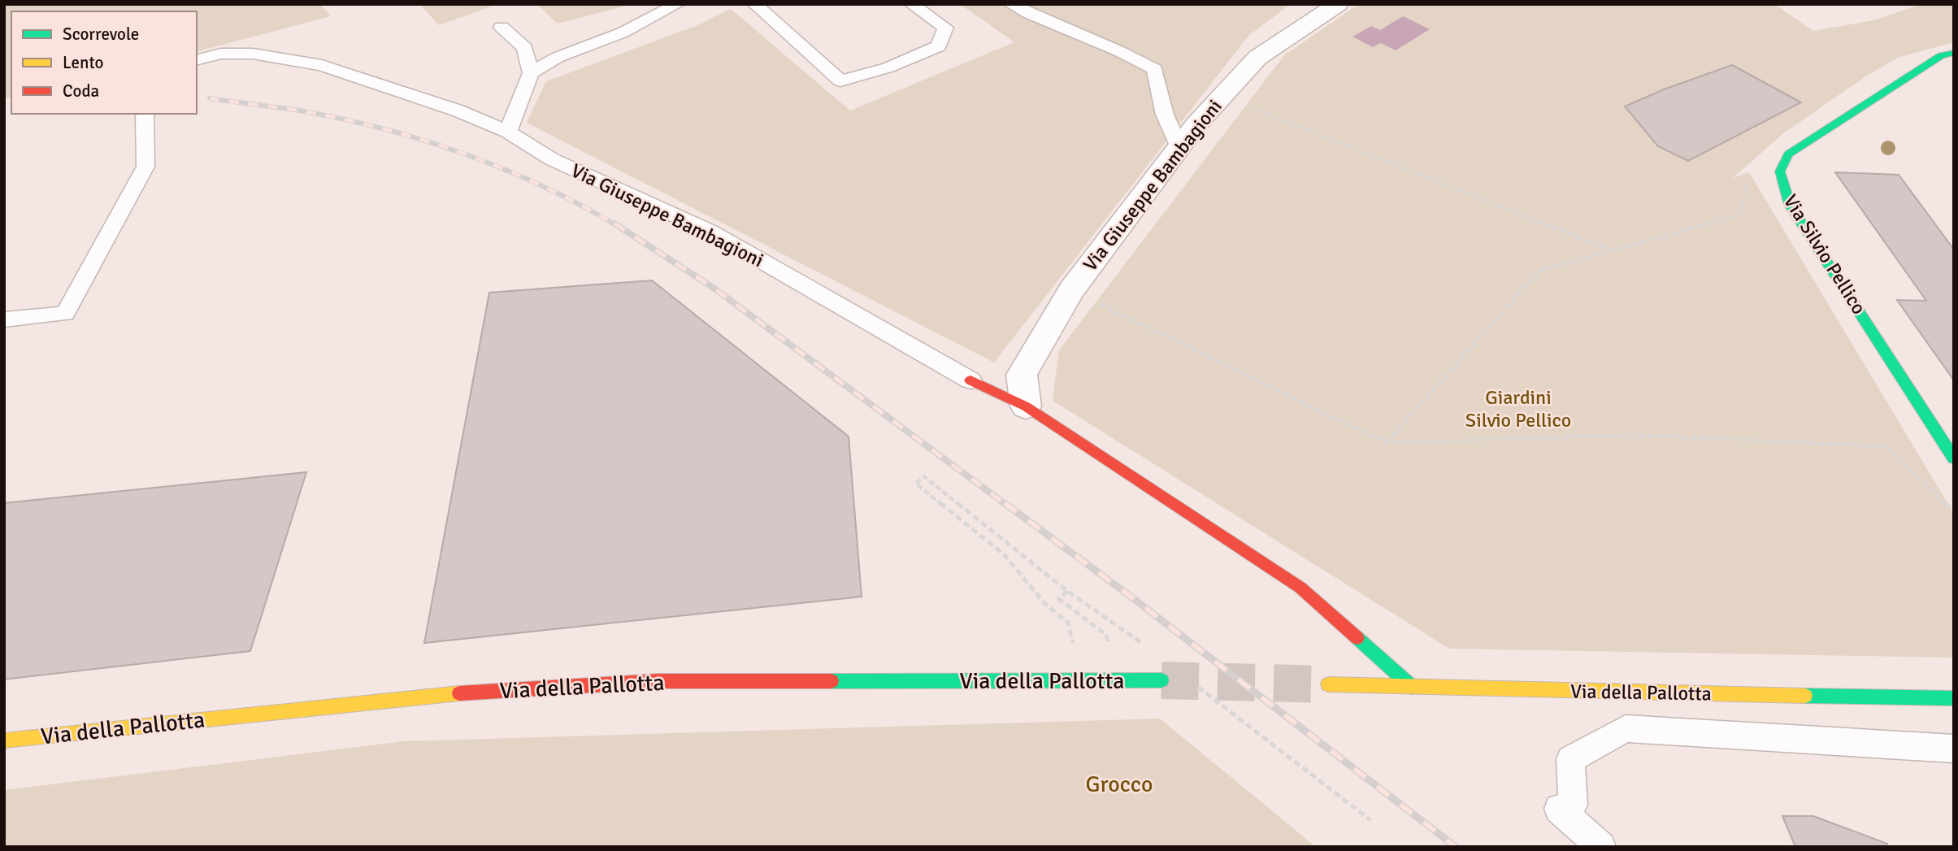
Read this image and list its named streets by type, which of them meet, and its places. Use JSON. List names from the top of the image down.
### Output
{
  "streets": {
    "main road": ["Via Giuseppe Bambagioni", "Via Silvio Pellico", "Via della Pallotta"]
  },
  "crossings": [
    ["Via Giuseppe Bambagioni", "Via della Pallotta"]
  ],
  "parks": ["Giardini Silvio Pellico", "Grocco"],
  "legend": ["Scorrevole", "Lento", "Coda"]
}
